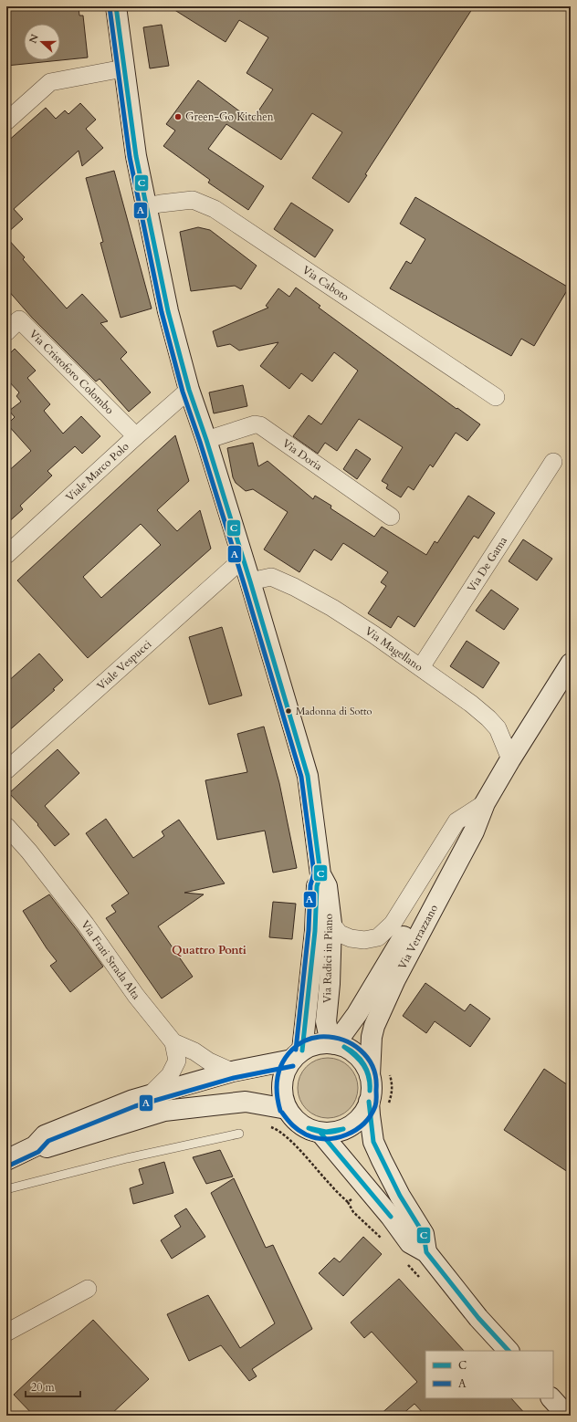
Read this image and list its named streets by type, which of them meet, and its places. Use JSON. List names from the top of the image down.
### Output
{
  "streets": {
    "street": [
      "Via Caboto",
      "Via Cristoforo Colombo",
      "Via Doria",
      "Viale Marco Polo",
      "Via De Gama",
      "Via Magellano",
      "Viale Vespucci",
      "Via Verrazzano",
      "Via Radici in Piano",
      "Via Frati Strada Alta"
    ]
  },
  "crossings": [
    ["Via Caboto", "Via Radici in Piano"],
    ["Via Cristoforo Colombo", "Viale Marco Polo"],
    ["Via Doria", "Via Radici in Piano"],
    ["Viale Marco Polo", "Via Radici in Piano"],
    ["Via De Gama", "Via Magellano"],
    ["Via Magellano", "Via Verrazzano"],
    ["Via Magellano", "Via Radici in Piano"],
    ["Viale Vespucci", "Via Radici in Piano"],
    ["Via Verrazzano", "Via Radici in Piano"]
  ],
  "districts": ["Quattro Ponti"],
  "places": ["Green-Go Kitchen", "Madonna di Sotto"],
  "lines": ["transit line C", "transit line A"],
  "legend": ["C", "A"],
  "scale_bar": "20 m",
  "north": "left"
}
